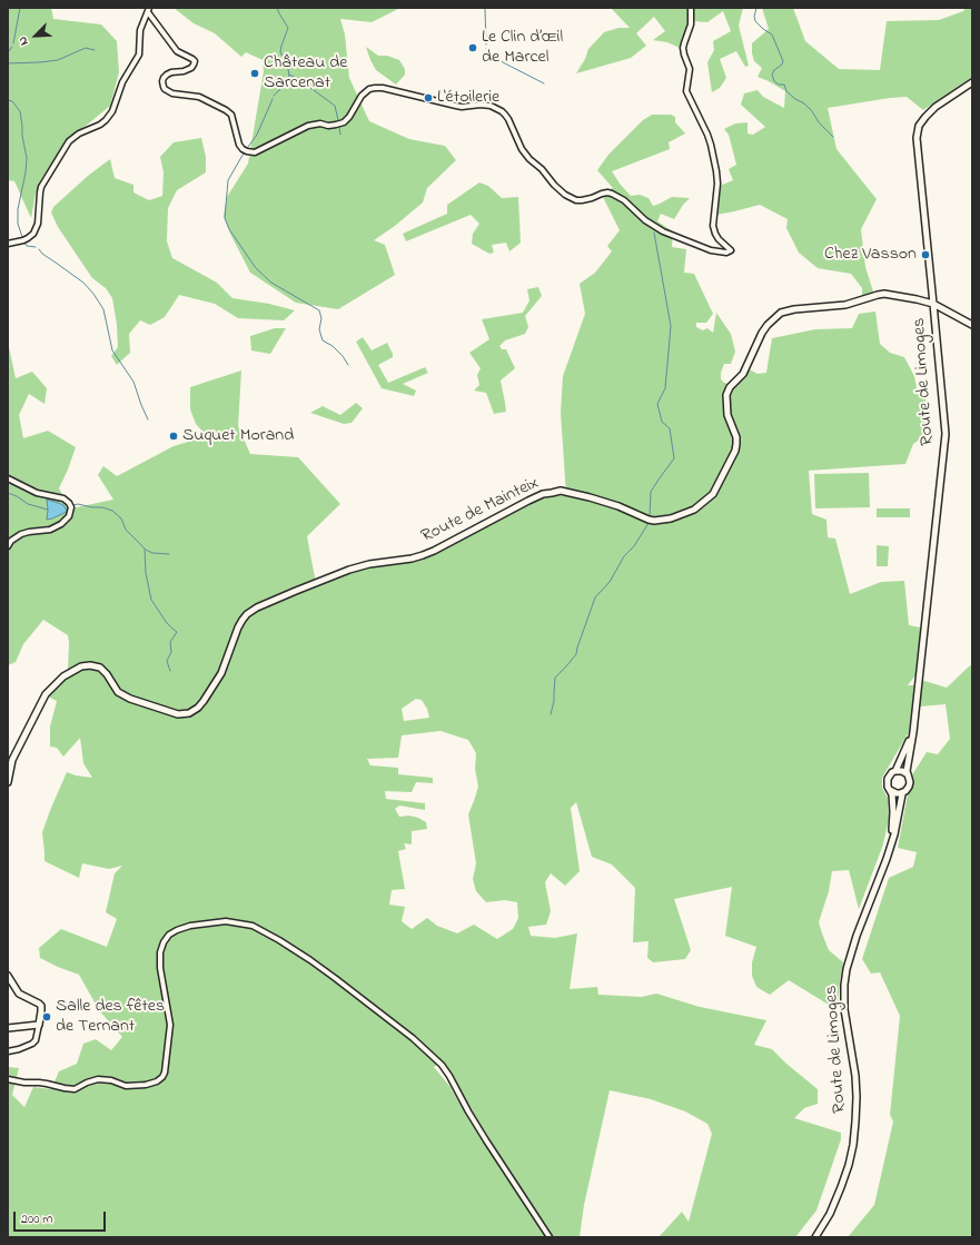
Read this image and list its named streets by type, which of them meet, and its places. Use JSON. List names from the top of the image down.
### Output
{
  "streets": {
    "main road": ["Route de Limoges", "Route de Mainteix"]
  },
  "crossings": [
    ["Route de Limoges", "Route de Mainteix"]
  ],
  "places": [
    "Le Clin d’Œil de Marcel",
    "Château de Sarcenat",
    "L'étoilerie",
    "Chez Vasson",
    "Suquet Morand",
    "Salle des fêtes de Ternant"
  ],
  "scale_bar": "200 m",
  "north": "bottom left"
}
